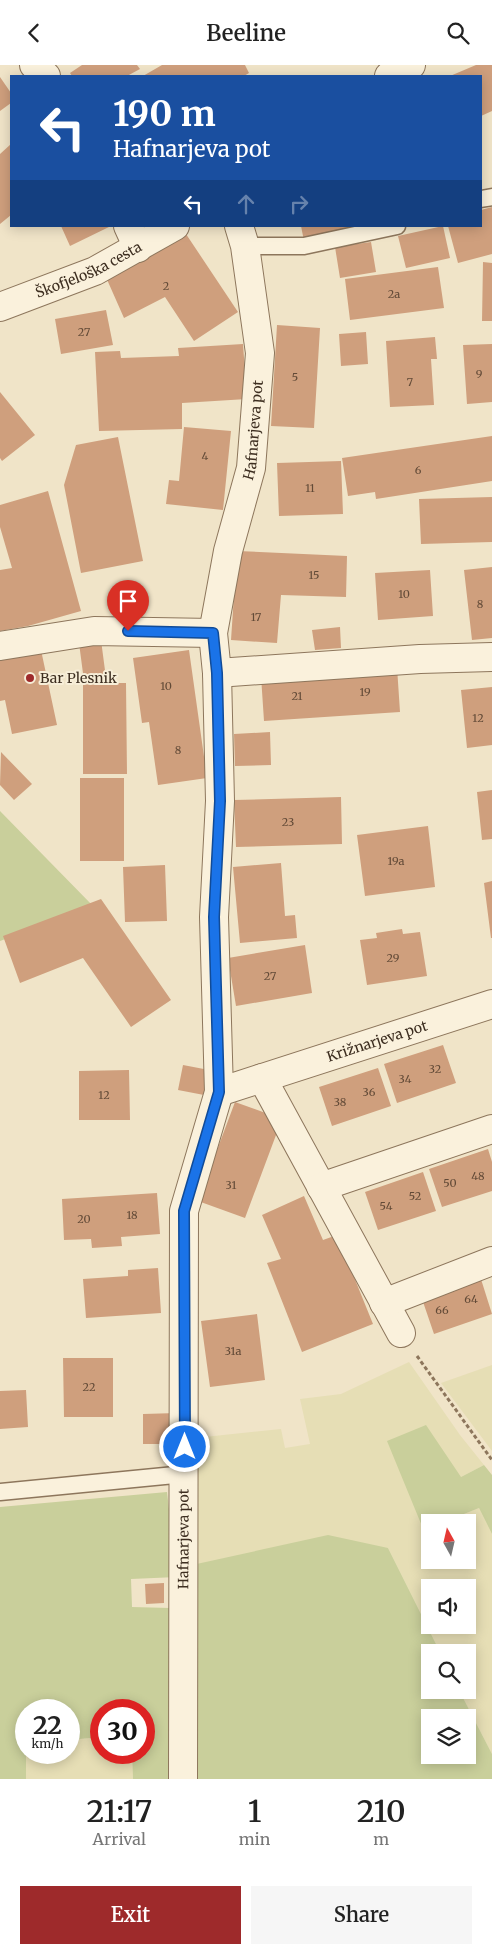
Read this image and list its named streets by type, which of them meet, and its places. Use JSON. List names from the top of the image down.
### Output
{
  "streets": {
    "street": ["Škofjeloška cesta", "Hafnarjeva pot", "Križnarjeva pot"]
  },
  "crossings": [
    ["Hafnarjeva pot", "Križnarjeva pot"]
  ],
  "places": ["Bar Plesnik"],
  "house_numbers": [
    "2",
    "2a",
    "27",
    "9",
    "5",
    "7",
    "4",
    "6",
    "11",
    "15",
    "10",
    "8",
    "17",
    "10",
    "19",
    "21",
    "12",
    "8",
    "23",
    "19a",
    "29",
    "27",
    "32",
    "34",
    "36",
    "12",
    "38",
    "48",
    "50",
    "31",
    "52",
    "54",
    "18",
    "20",
    "64",
    "66",
    "31a",
    "22"
  ],
  "north": "top",
  "page": {
    "header": "Beeline",
    "turn": ["190 m", "Hafnarjeva pot"],
    "speed": "22 km/h",
    "limit": "30",
    "eta": [
      "21:17",
      "Arrival",
      "1",
      "min",
      "210",
      "m"
    ],
    "buttons": ["Exit", "Share"]
  }
}
